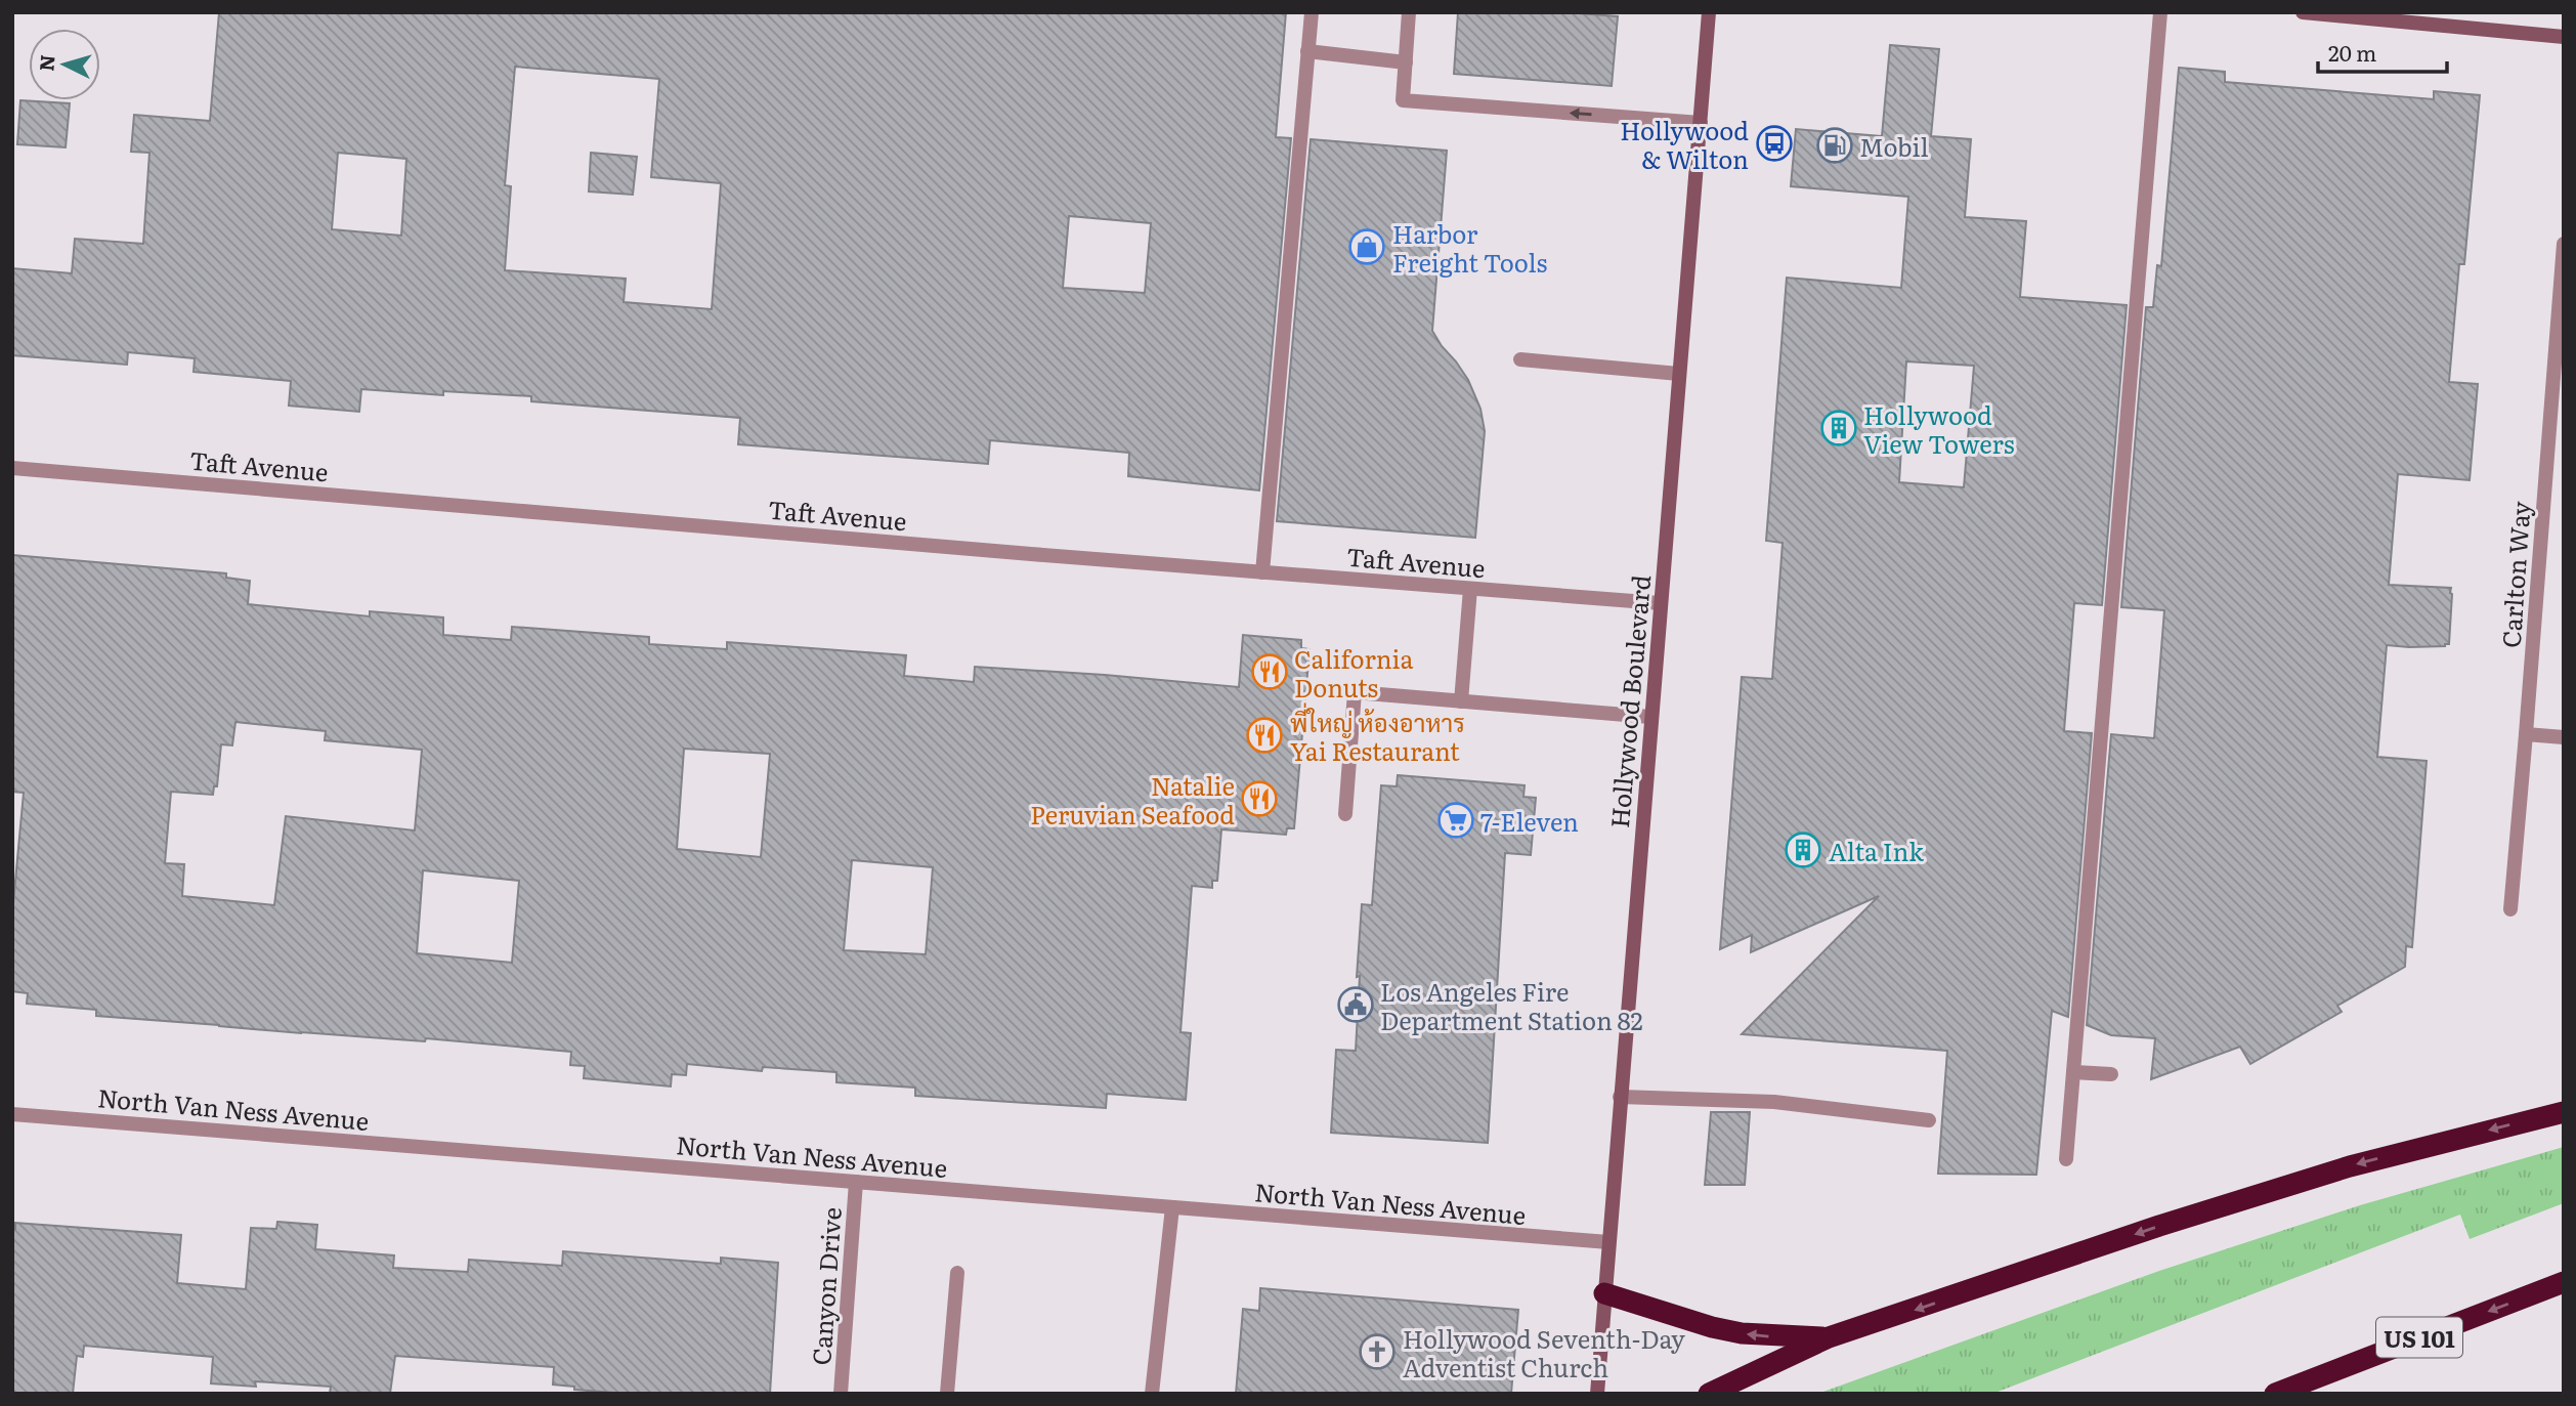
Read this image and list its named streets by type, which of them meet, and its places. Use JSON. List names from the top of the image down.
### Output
{
  "streets": {
    "highway": ["US 101"],
    "main road": ["Hollywood Boulevard"],
    "street": [
      "Taft Avenue",
      "Carlton Way",
      "North Van Ness Avenue",
      "Canyon Drive"
    ]
  },
  "crossings": [
    ["Taft Avenue", "Hollywood Boulevard"],
    ["Hollywood Boulevard", "North Van Ness Avenue"],
    ["North Van Ness Avenue", "Canyon Drive"]
  ],
  "places": {
    "bus stop": ["Hollywood & Wilton"],
    "fuel station": ["Mobil"],
    "shop": ["Harbor Freight Tools"],
    "building": ["Hollywood View Towers", "Alta Ink"],
    "restaurant": ["California Donuts", "พี่ใหญ่ ห้องอาหาร Yai Restaurant", "Natalie Peruvian Seafood"],
    "supermarket": ["7-Eleven"],
    "public building": ["Los Angeles Fire Department Station 82"],
    "church": ["Hollywood Seventh-Day Adventist Church"]
  },
  "scale_bar": "20 m",
  "north": "left"
}
